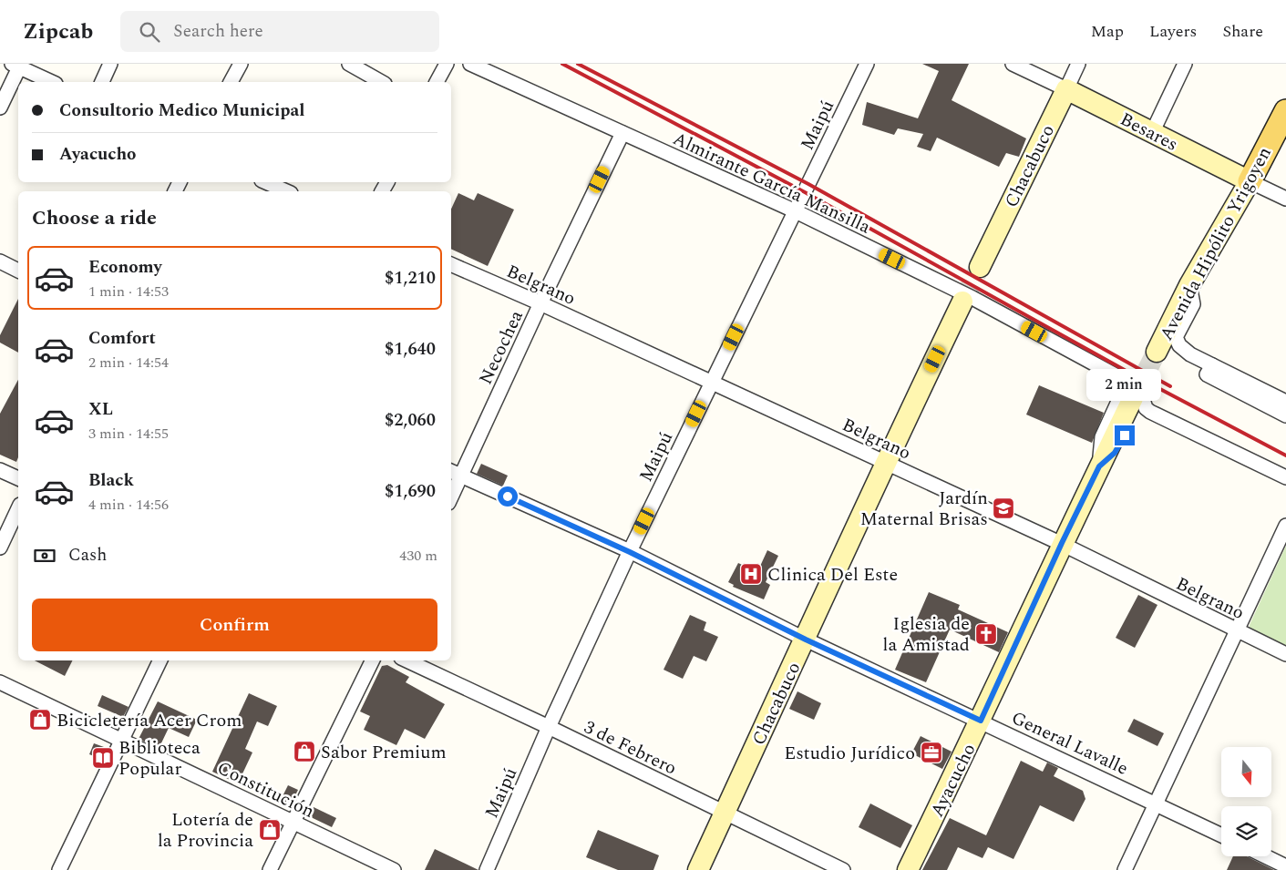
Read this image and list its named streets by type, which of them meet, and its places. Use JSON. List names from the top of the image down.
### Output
{
  "streets": {
    "main road": ["Avenida Hipólito Yrigoyen"],
    "street": [
      "Maipú",
      "Besares",
      "Chacabuco",
      "Almirante García Mansilla",
      "Belgrano",
      "Necochea",
      "General Lavalle",
      "3 de Febrero",
      "Ayacucho",
      "Constitución"
    ]
  },
  "crossings": [
    ["Maipú", "Almirante García Mansilla"],
    ["Maipú", "Belgrano"],
    ["Maipú", "General Lavalle"],
    ["Maipú", "3 de Febrero"],
    ["Besares", "Chacabuco"],
    ["Besares", "Avenida Hipólito Yrigoyen"],
    ["Chacabuco", "Almirante García Mansilla"],
    ["Chacabuco", "Belgrano"],
    ["Chacabuco", "General Lavalle"],
    ["Chacabuco", "3 de Febrero"],
    ["Almirante García Mansilla", "Necochea"],
    ["Almirante García Mansilla", "Ayacucho"],
    ["Belgrano", "Necochea"],
    ["Belgrano", "Ayacucho"],
    ["Necochea", "General Lavalle"],
    ["General Lavalle", "Ayacucho"]
  ],
  "places": {
    "school or university": ["Jardín Maternal Brisas"],
    "hospital": ["Clinica Del Este"],
    "church": ["Iglesia de la Amistad"],
    "shop": ["Bicicletería Acer Crom", "Sabor Premium", "Lotería de la Provincia"],
    "office": ["Estudio Jurídico"],
    "library": ["Biblioteca Popular"]
  },
  "north": "bottom",
  "page": {
    "header": "Zipcab",
    "search": "Search here",
    "nav": ["Map", "Layers", "Share"],
    "banner": ["Consultorio Medico Municipal", "Ayacucho"],
    "heading": "Choose a ride",
    "list": [
      {
        "name": "Economy",
        "note": "1 min · 14:53",
        "value": "$1,210"
      },
      {
        "name": "Comfort",
        "note": "2 min · 14:54",
        "value": "$1,640"
      },
      {
        "name": "XL",
        "note": "3 min · 14:55",
        "value": "$2,060"
      },
      {
        "name": "Black",
        "note": "4 min · 14:56",
        "value": "$1,690"
      }
    ],
    "bubble": "2 min",
    "pay": ["Cash", "430 m"],
    "buttons": "Confirm"
  }
}
